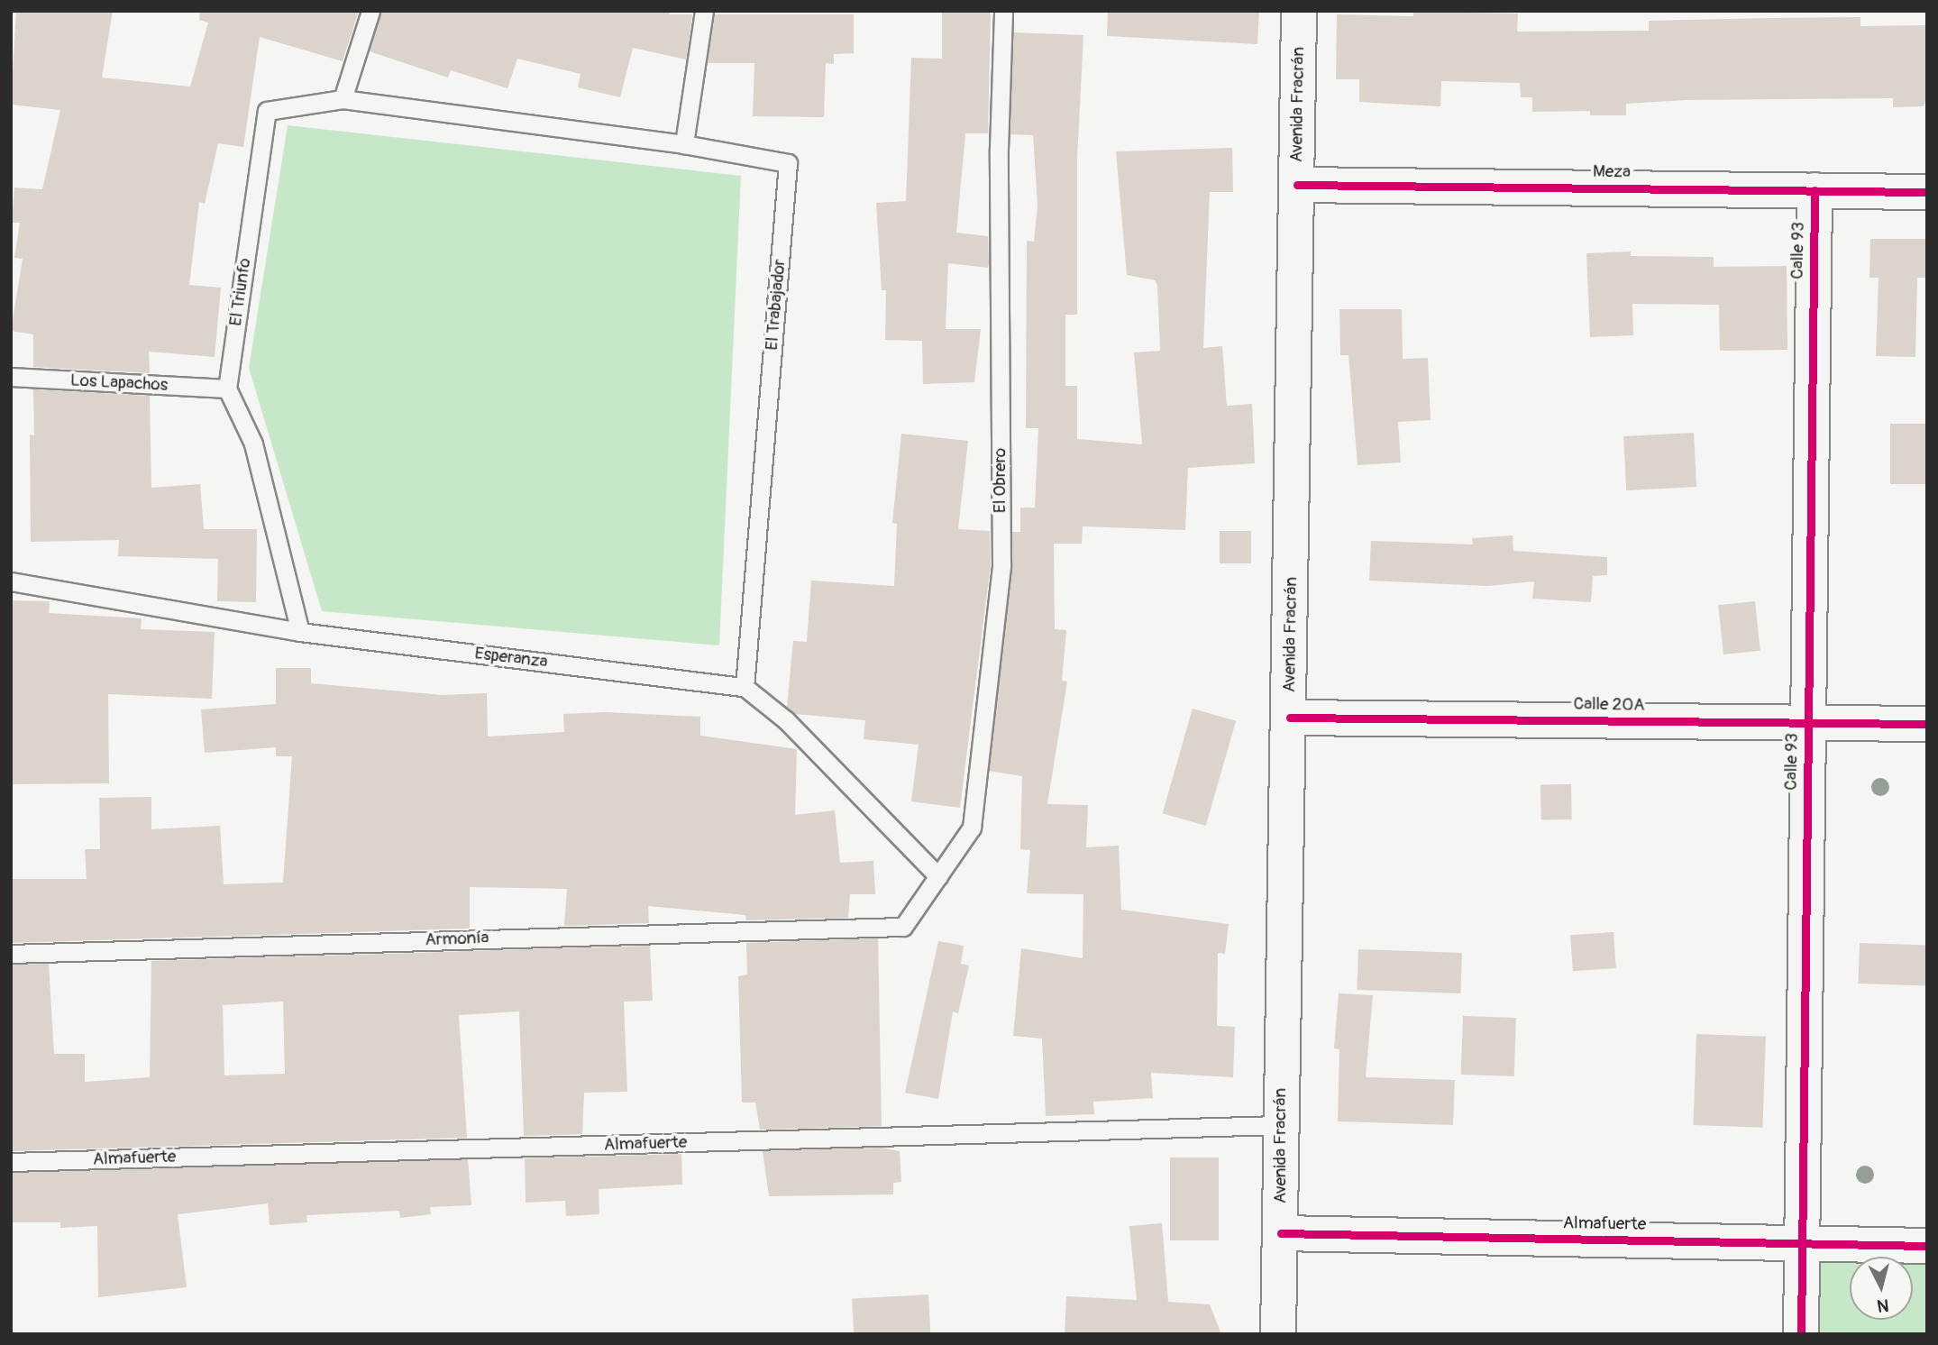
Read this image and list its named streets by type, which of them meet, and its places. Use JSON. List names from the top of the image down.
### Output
{
  "streets": {
    "street": [
      "Avenida Fracrán",
      "Meza",
      "Calle 93",
      "Calle 20A",
      "Almafuerte"
    ],
    "lane": [
      "El Triunfo",
      "El Trabajador",
      "Los Lapachos",
      "El Obrero",
      "Esperanza",
      "Armonía"
    ]
  },
  "crossings": [
    ["Avenida Fracrán", "Meza"],
    ["Avenida Fracrán", "Calle 20A"],
    ["Avenida Fracrán", "Almafuerte"],
    ["Meza", "Calle 93"],
    ["Calle 93", "Calle 20A"],
    ["Calle 93", "Almafuerte"],
    ["El Triunfo", "Los Lapachos"],
    ["El Trabajador", "Esperanza"],
    ["El Obrero", "Armonía"]
  ],
  "north": "bottom"
}
